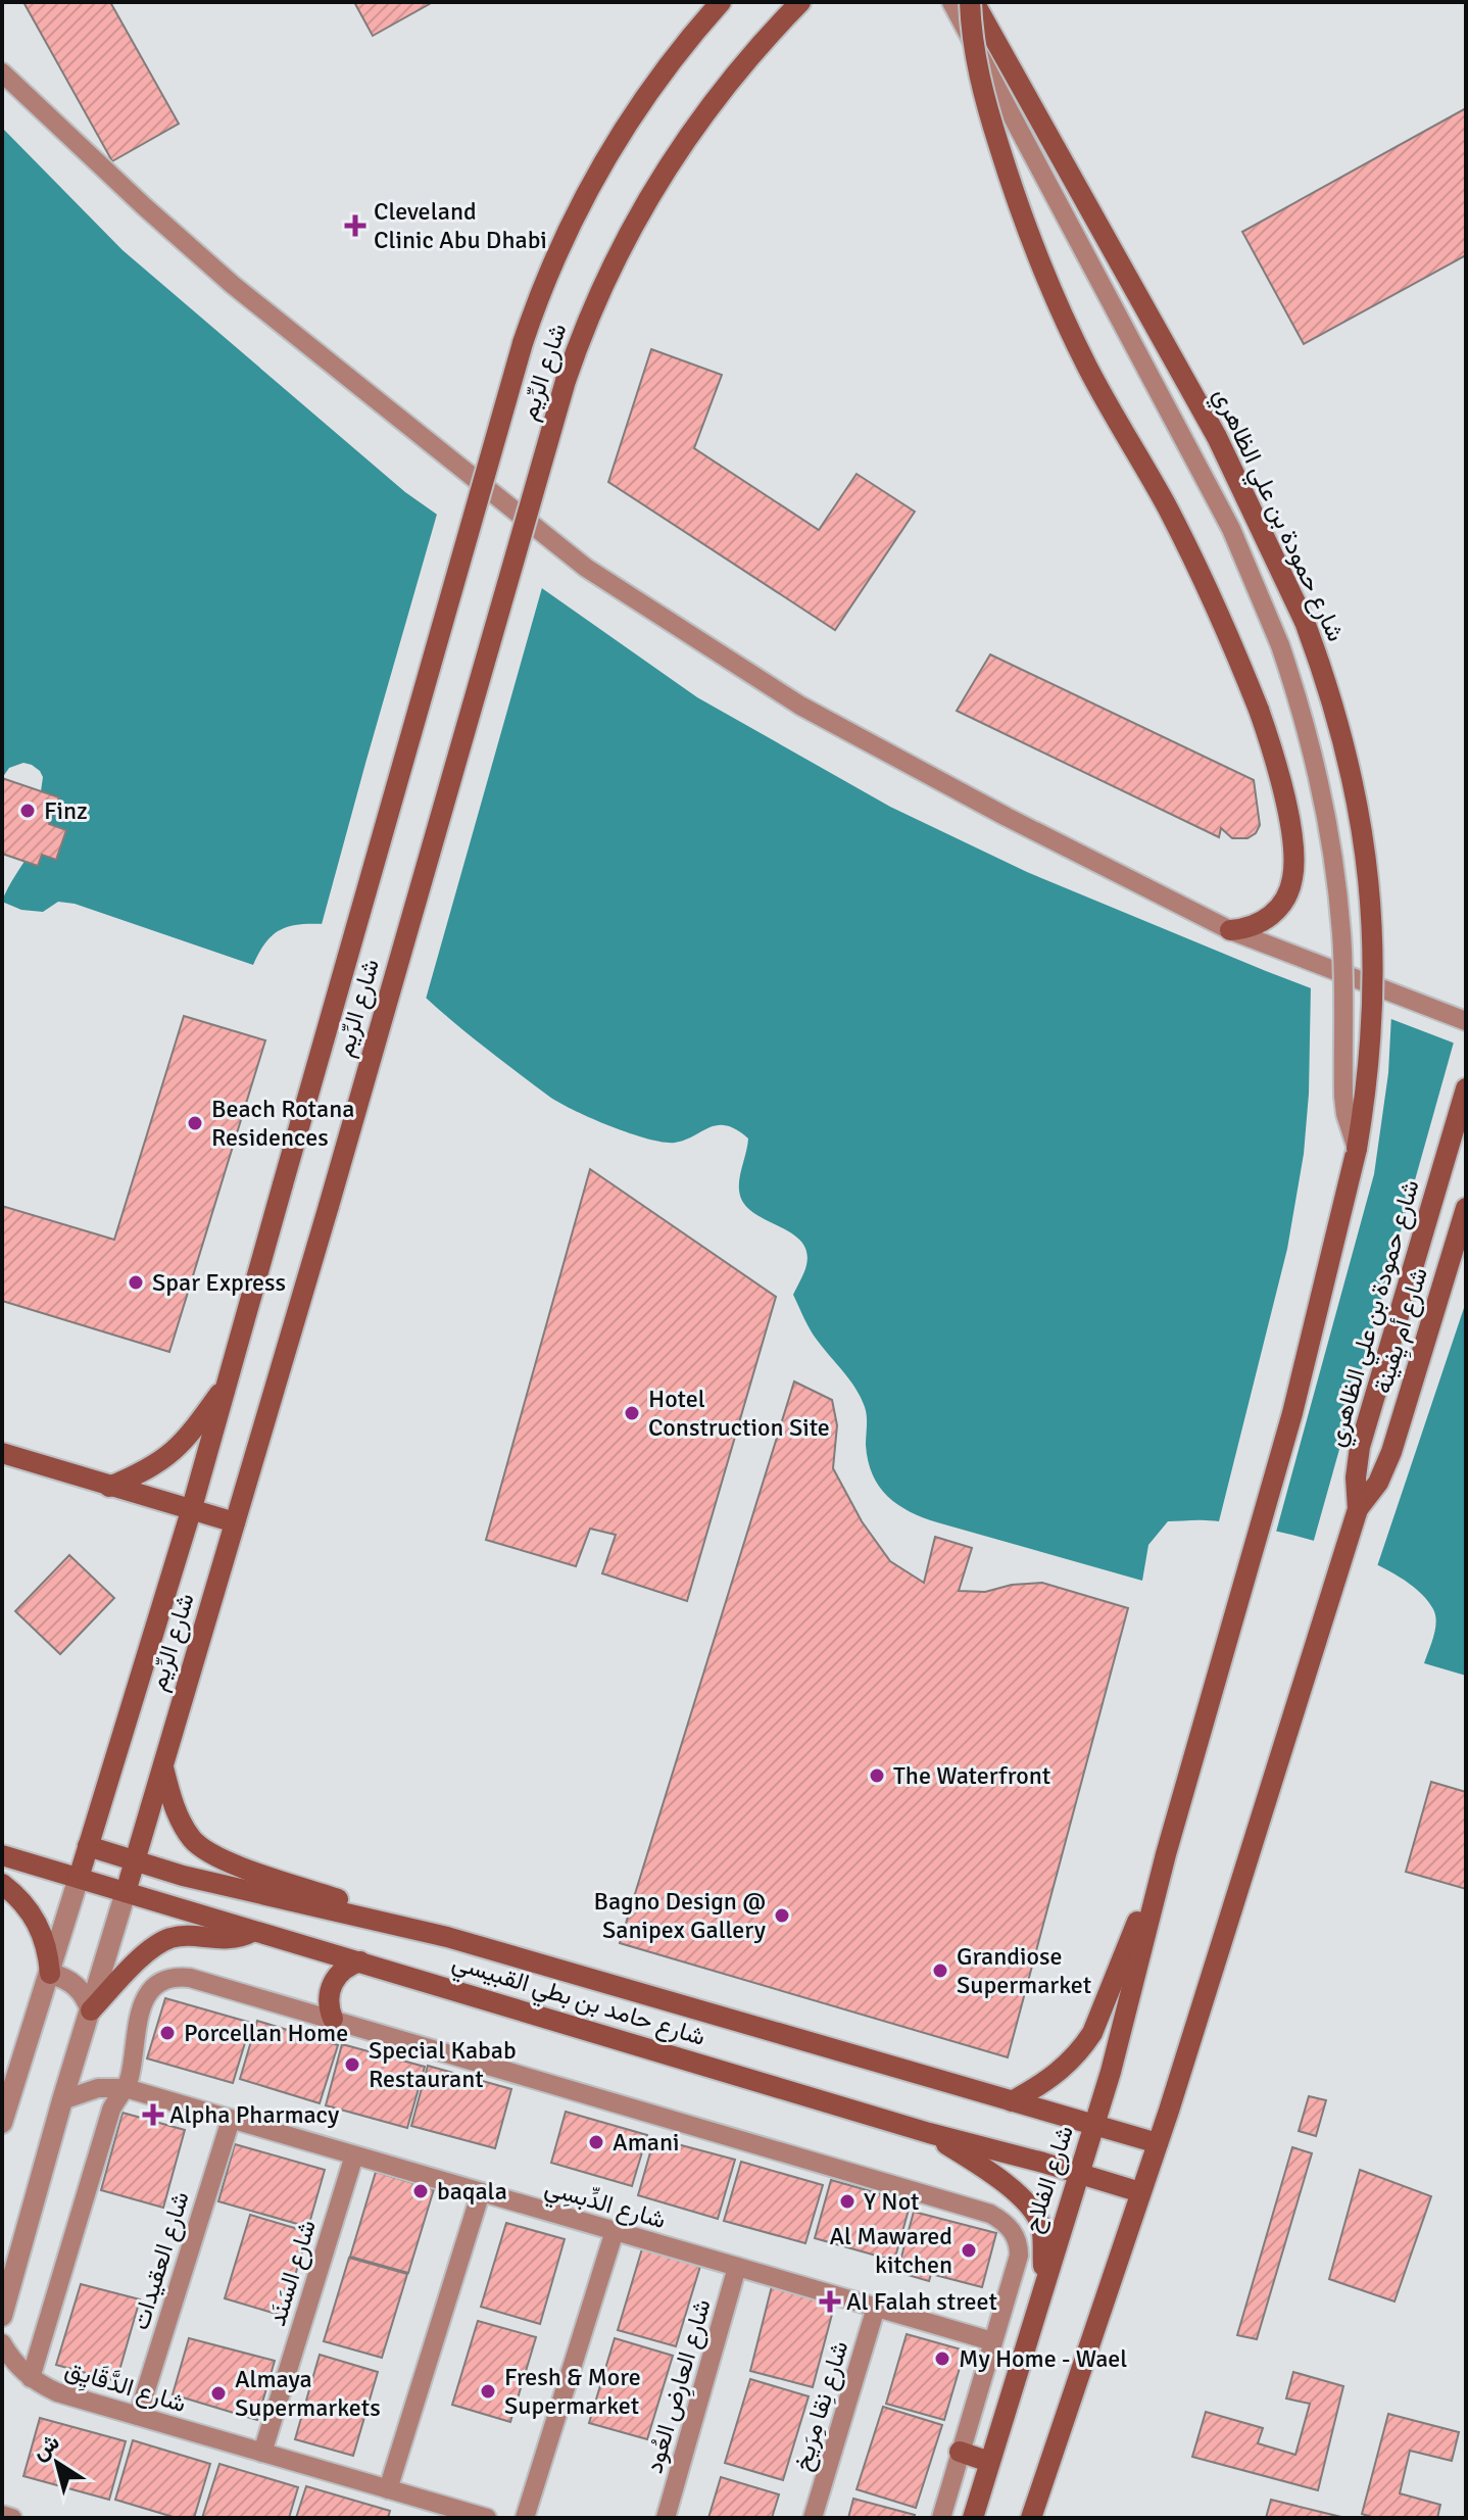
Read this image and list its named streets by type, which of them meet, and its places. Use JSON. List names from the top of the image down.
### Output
{
  "streets": {
    "main road": [
      "شارع الرِّيم",
      "شارع حمودة بن علي الظاهري",
      "شارع أم يِفينة",
      "شارع حامد بن بطي القبيسي",
      "شارع الفلاح"
    ],
    "street": [
      "شارع الدِّبسِي",
      "شارع العقيدات",
      "شارع السَنَد",
      "شارع الدَّقَايِق",
      "شارع العارِض العُود",
      "شارع نِقا مِرَيخ"
    ]
  },
  "crossings": [
    ["شارع الرِّيم", "شارع حامد بن بطي القبيسي"],
    ["شارع الرِّيم", "شارع الدِّبسِي"],
    ["شارع حمودة بن علي الظاهري", "شارع أم يِفينة"],
    ["شارع حمودة بن علي الظاهري", "شارع حامد بن بطي القبيسي"],
    ["شارع حمودة بن علي الظاهري", "شارع الفلاح"],
    ["شارع حامد بن بطي القبيسي", "شارع الفلاح"],
    ["شارع الدِّبسِي", "شارع العقيدات"],
    ["شارع الدِّبسِي", "شارع السَنَد"],
    ["شارع الدِّبسِي", "شارع العارِض العُود"],
    ["شارع الدِّبسِي", "شارع نِقا مِرَيخ"],
    ["شارع العقيدات", "شارع الدَّقَايِق"],
    ["شارع السَنَد", "شارع الدَّقَايِق"]
  ],
  "places": {
    "health": ["Cleveland Clinic Abu Dhabi", "Alpha Pharmacy", "Al Falah street"],
    "other": [
      "Finz",
      "Beach Rotana Residences",
      "Spar Express",
      "Hotel Construction Site",
      "The Waterfront",
      "Bagno Design @ Sanipex Gallery",
      "Grandiose Supermarket",
      "Porcellan Home",
      "Special Kabab Restaurant",
      "Amani",
      "baqala",
      "Y Not",
      "Al Mawared kitchen",
      "My Home - Wael",
      "Fresh & More Supermarket",
      "Almaya Supermarkets"
    ]
  },
  "north": "top left"
}
